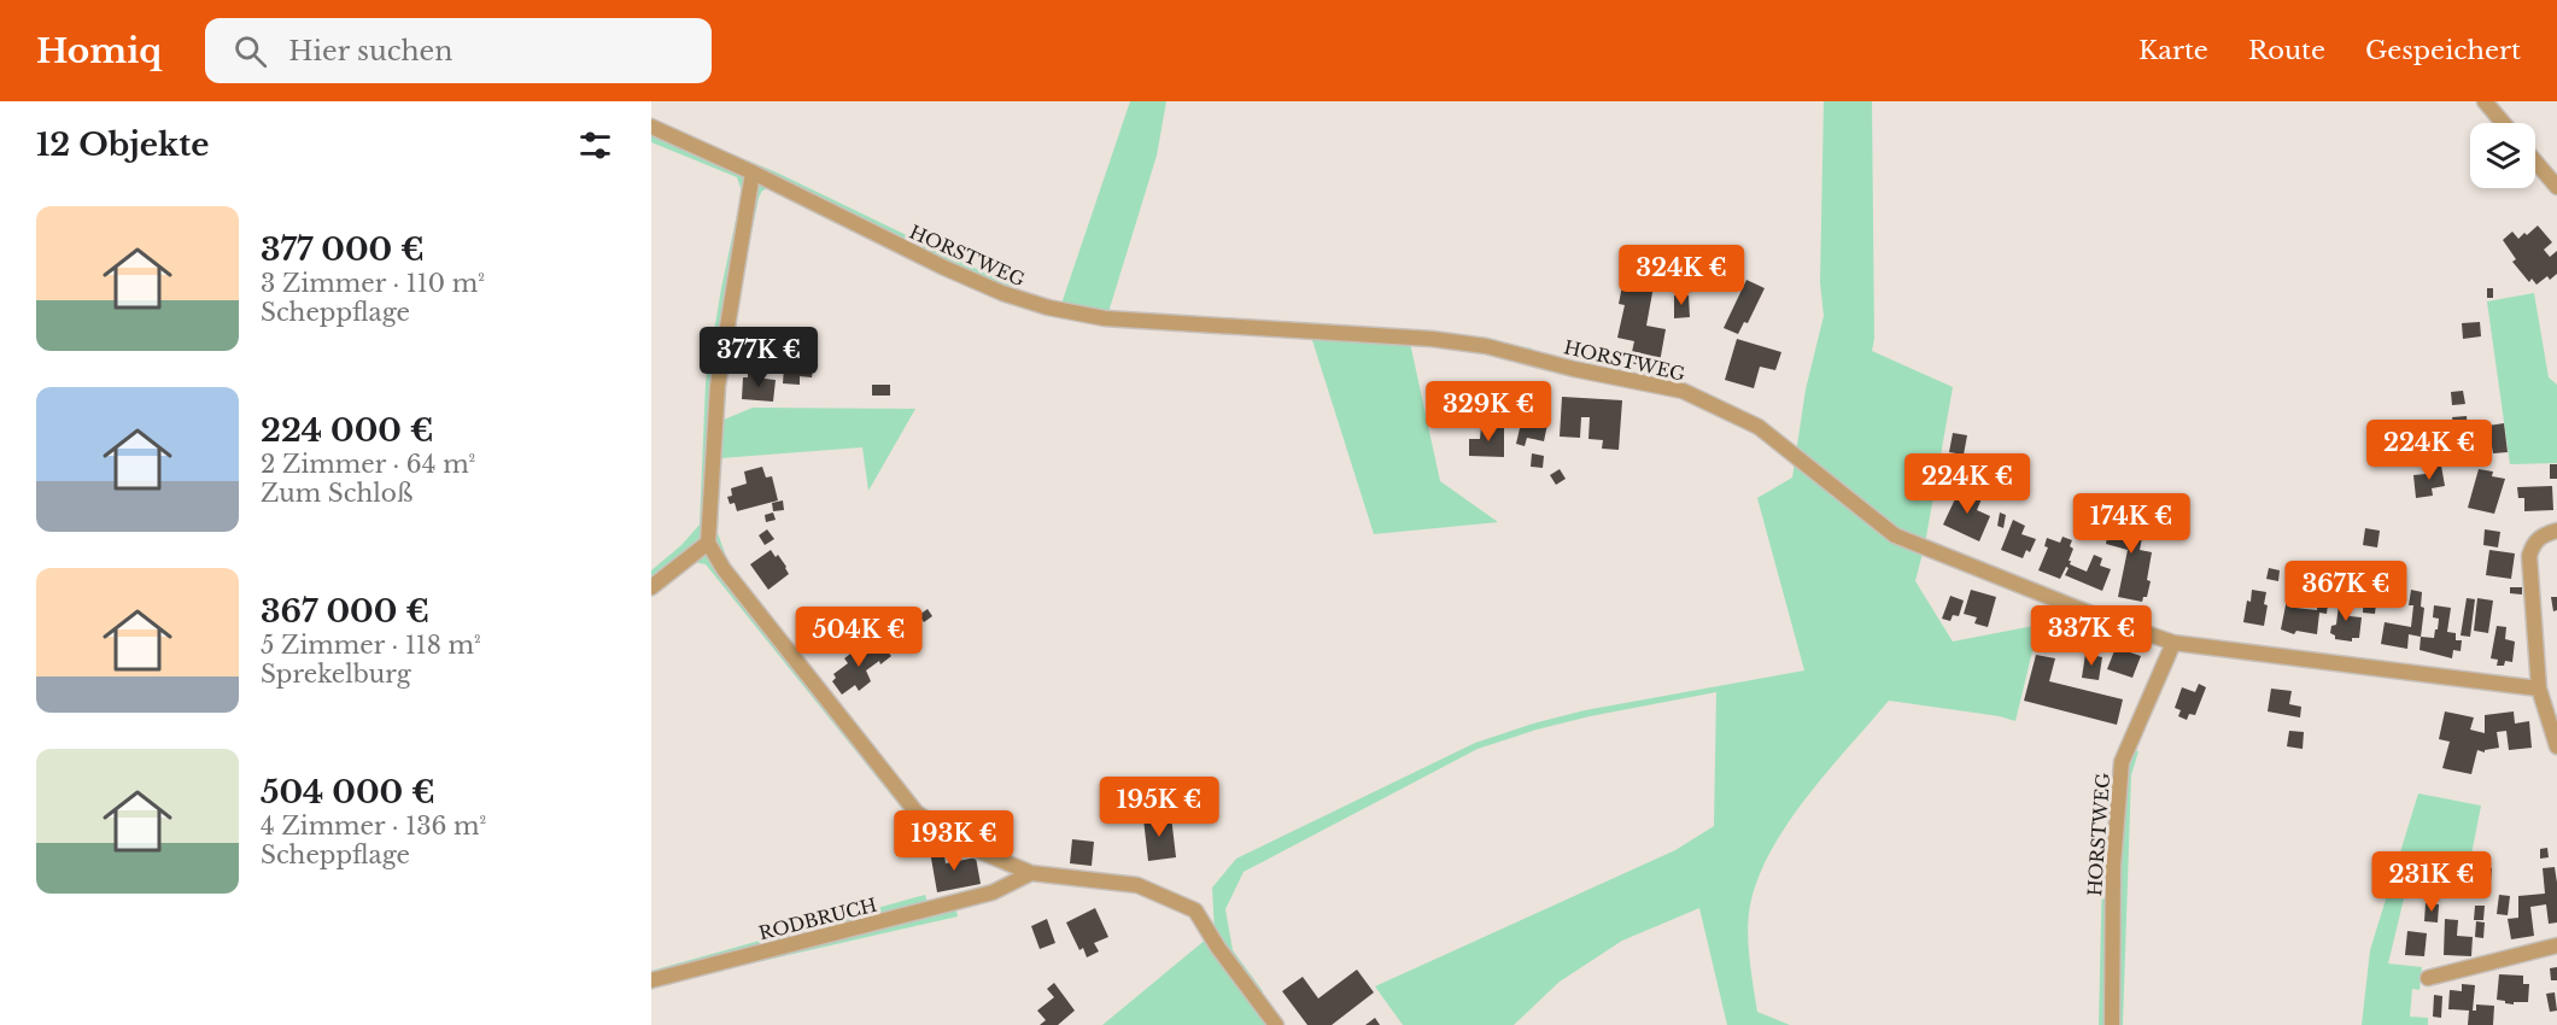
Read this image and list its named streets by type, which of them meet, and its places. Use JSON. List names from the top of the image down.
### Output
{
  "streets": {
    "street": ["HORSTWEG", "RODBRUCH"]
  },
  "page": {
    "header": "Homiq",
    "search": "Hier suchen",
    "nav": ["Karte", "Route", "Gespeichert"],
    "heading": "12 Objekte",
    "list": [
      {
        "name": "377 000 €",
        "note": "3 Zimmer · 110 m² · Scheppflage"
      },
      {
        "name": "224 000 €",
        "note": "2 Zimmer · 64 m² · Zum Schloß"
      },
      {
        "name": "367 000 €",
        "note": "5 Zimmer · 118 m² · Sprekelburg"
      },
      {
        "name": "504 000 €",
        "note": "4 Zimmer · 136 m² · Scheppflage"
      }
    ],
    "price": [
      "324K €",
      "377K €",
      "329K €",
      "224K €",
      "224K €",
      "174K €",
      "367K €",
      "337K €",
      "504K €",
      "195K €",
      "193K €",
      "231K €"
    ]
  }
}
